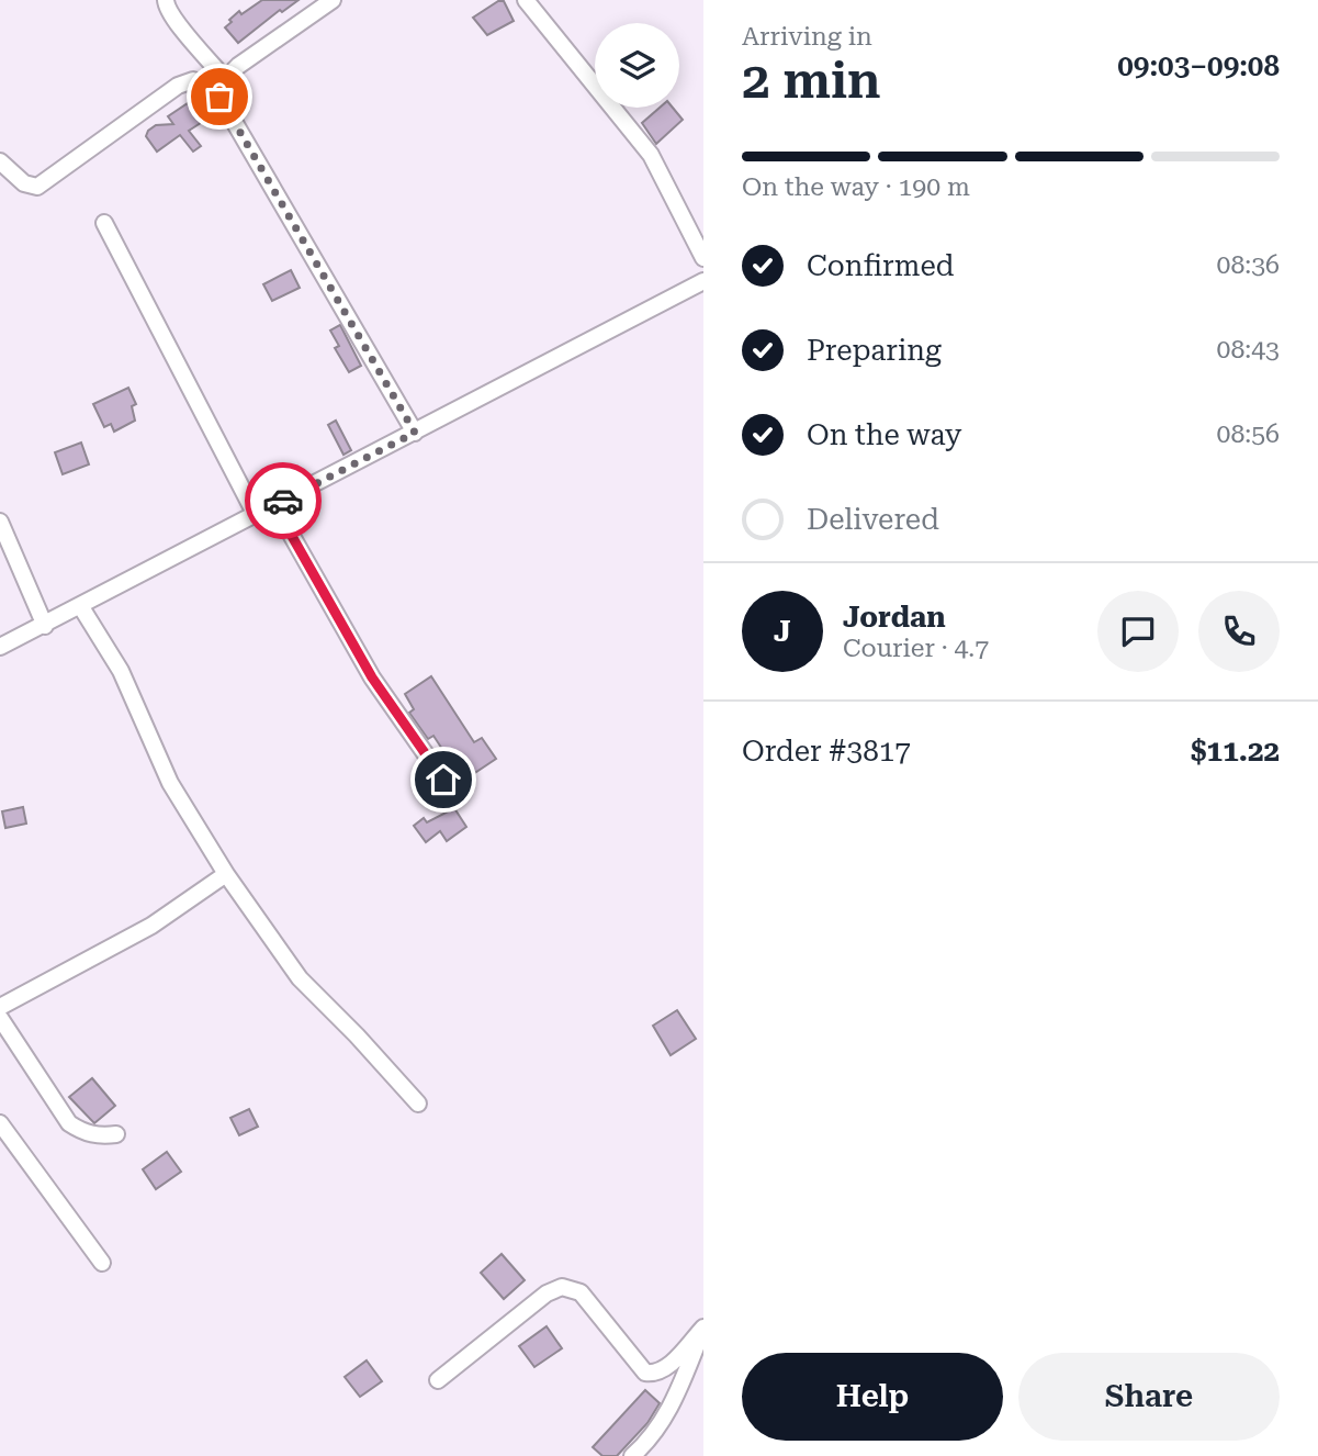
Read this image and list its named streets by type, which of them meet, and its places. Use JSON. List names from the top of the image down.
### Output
{
  "page": {
    "heading": ["2 min", "Arriving in", "09:03–09:08"],
    "panel": [
      "Jordan",
      "Courier · 4.7",
      "Order #3817",
      "$11.22"
    ],
    "bar": "On the way · 190 m",
    "list": [
      ["Confirmed", "08:36"],
      ["Preparing", "08:43"],
      ["On the way", "08:56"],
      "Delivered"
    ],
    "round": "J",
    "buttons": ["Help", "Share"]
  }
}
